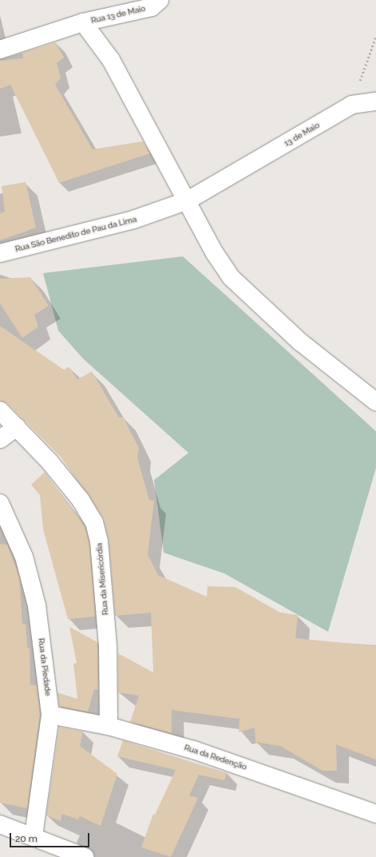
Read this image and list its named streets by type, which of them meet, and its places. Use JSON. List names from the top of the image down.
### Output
{
  "streets": {
    "street": [
      "Rua 13 de Maio",
      "13 de Maio",
      "Rua São Benedito de Pau da Lima",
      "Rua da Misericórdia",
      "Rua da Piedade",
      "Rua da Redenção"
    ]
  },
  "crossings": [
    ["Rua 13 de Maio", "13 de Maio"],
    ["Rua 13 de Maio", "Rua São Benedito de Pau da Lima"],
    ["13 de Maio", "Rua São Benedito de Pau da Lima"],
    ["Rua da Misericórdia", "Rua da Redenção"],
    ["Rua da Piedade", "Rua da Redenção"]
  ],
  "scale_bar": "20 m"
}
